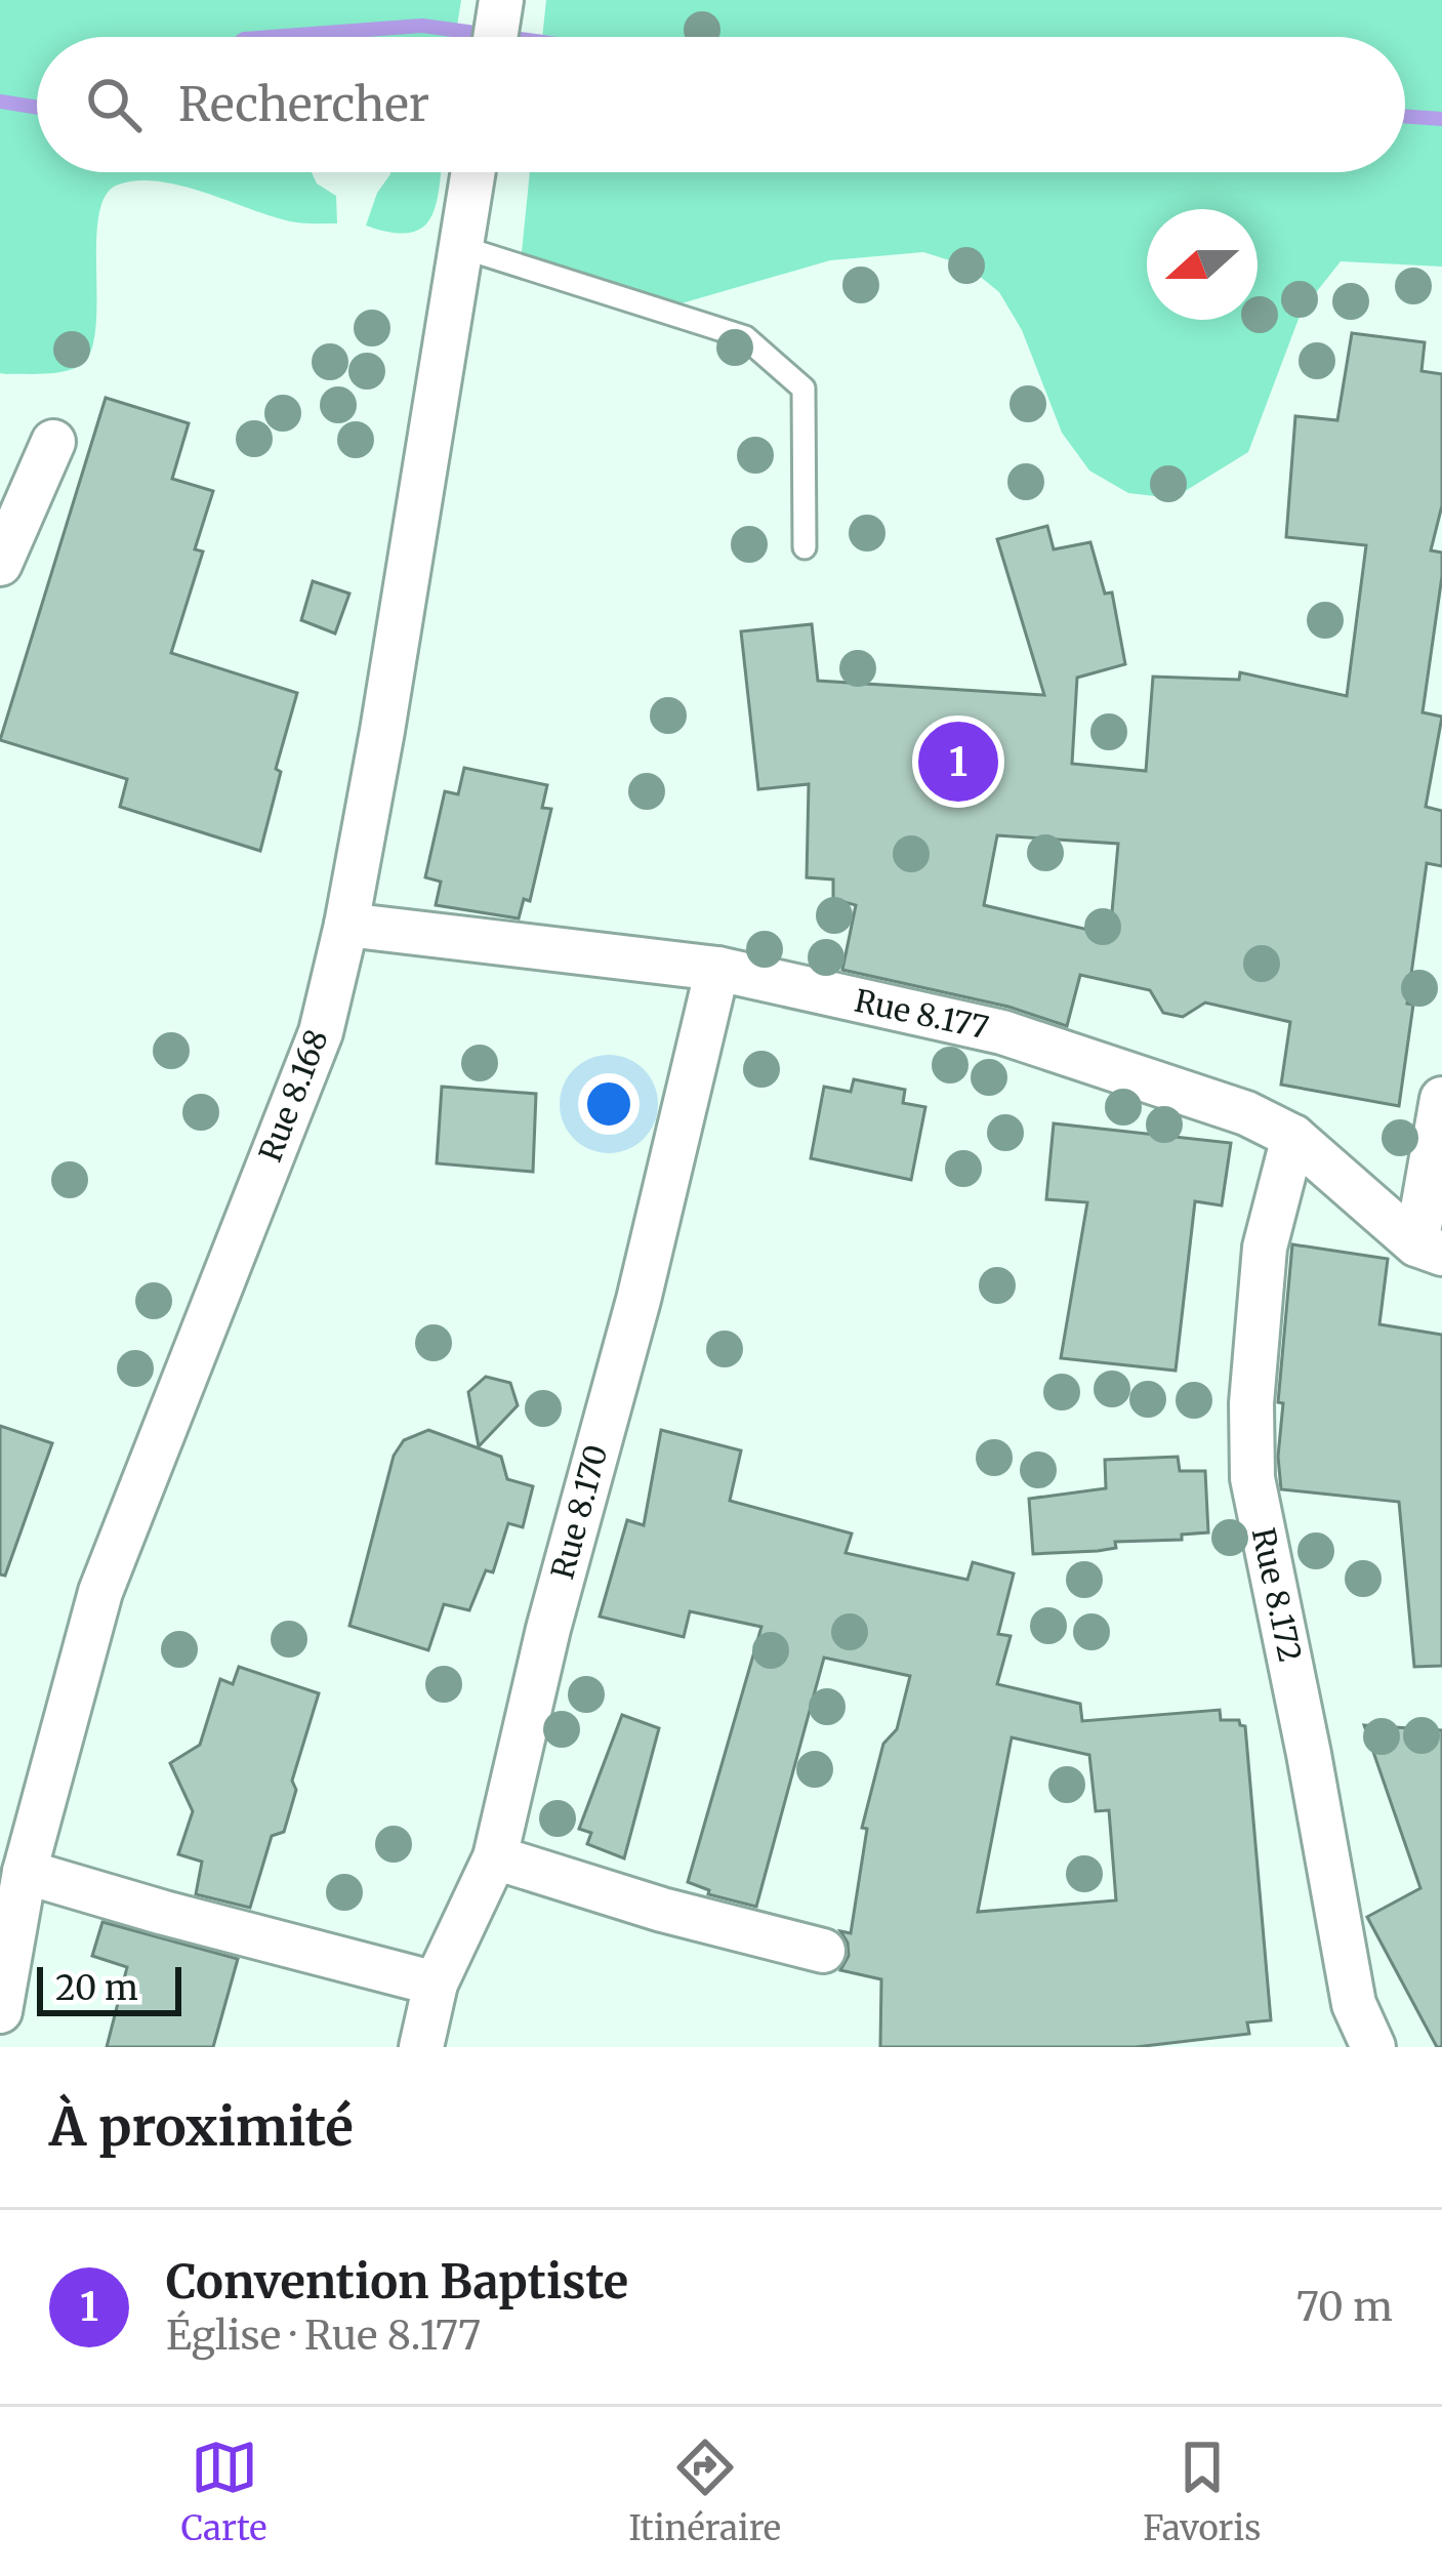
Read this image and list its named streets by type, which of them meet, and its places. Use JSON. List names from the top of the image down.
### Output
{
  "streets": {
    "street": [
      "Rue 8.177",
      "Rue 8.168",
      "Rue 8.170",
      "Rue 8.172"
    ]
  },
  "crossings": [
    ["Rue 8.177", "Rue 8.168"],
    ["Rue 8.177", "Rue 8.170"],
    ["Rue 8.177", "Rue 8.172"]
  ],
  "scale_bar": "20 m",
  "north": "left",
  "page": {
    "search": "Rechercher",
    "pins": "1",
    "scale": "20 m",
    "heading": "À proximité",
    "list": [
      {
        "mark": "1",
        "name": "Convention Baptiste",
        "note": "Église · Rue 8.177",
        "value": "70 m"
      }
    ],
    "nav": ["Carte", "Itinéraire", "Favoris"]
  }
}
